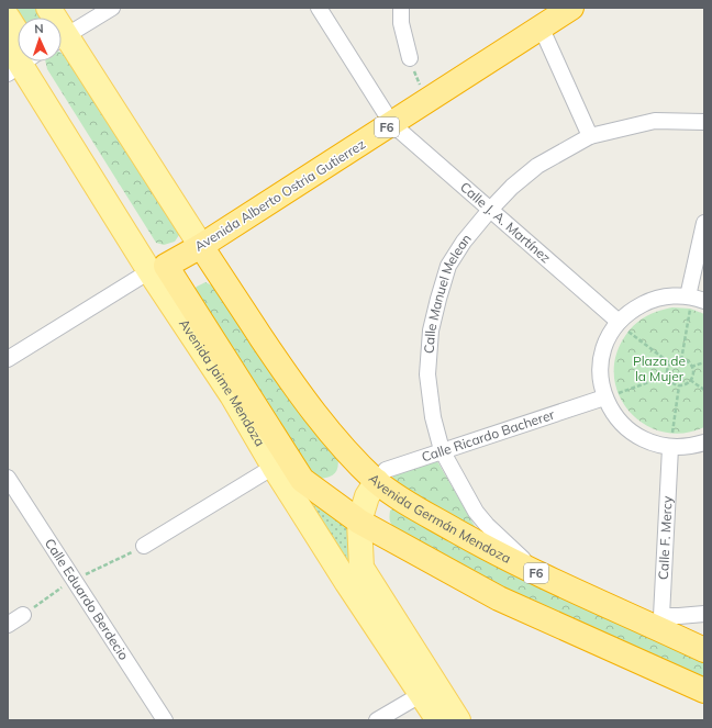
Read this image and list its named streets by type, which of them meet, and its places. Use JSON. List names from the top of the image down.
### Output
{
  "streets": {
    "highway": [
      "F6",
      "Avenida Alberto Ostria Gutierrez",
      "Avenida Jaime Mendoza",
      "Avenida Germán Mendoza"
    ],
    "street": [
      "Calle J. A. Martínez",
      "Calle Manuel Melean",
      "Calle Ricardo Bacherer",
      "Calle F. Mercy",
      "Calle Eduardo Berdecio"
    ]
  },
  "crossings": [
    ["Avenida Alberto Ostria Gutierrez", "Calle J. A. Martínez"],
    ["Avenida Alberto Ostria Gutierrez", "Avenida Jaime Mendoza"],
    ["Avenida Alberto Ostria Gutierrez", "Avenida Germán Mendoza"],
    ["Calle J. A. Martínez", "Calle Manuel Melean"],
    ["Calle Manuel Melean", "Calle Ricardo Bacherer"],
    ["Calle Manuel Melean", "Avenida Germán Mendoza"],
    ["Avenida Jaime Mendoza", "Calle Ricardo Bacherer"],
    ["Avenida Jaime Mendoza", "Avenida Germán Mendoza"],
    ["Calle Ricardo Bacherer", "Avenida Germán Mendoza"],
    ["Avenida Germán Mendoza", "Calle F. Mercy"]
  ],
  "parks": ["Plaza de la Mujer"],
  "north": "top"
}
